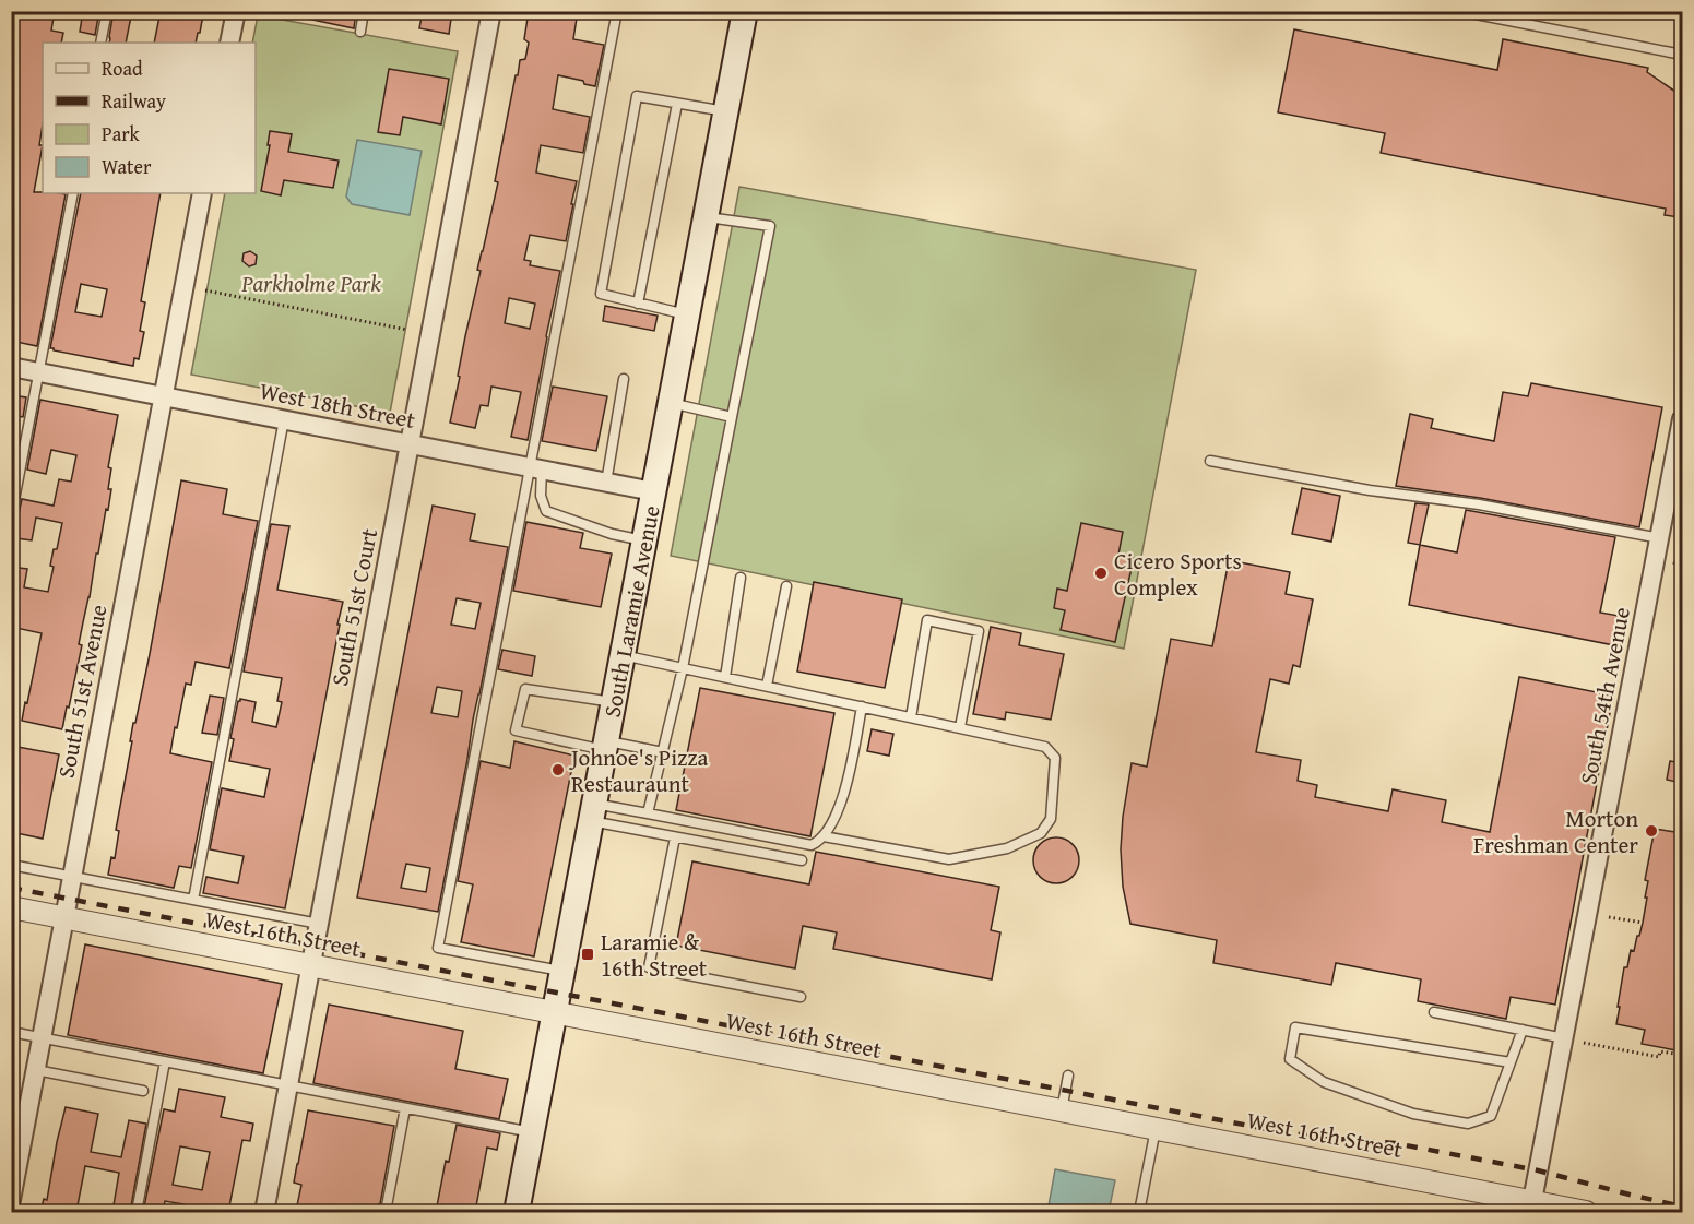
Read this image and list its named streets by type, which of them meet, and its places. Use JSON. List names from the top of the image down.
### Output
{
  "streets": {
    "main road": ["South Laramie Avenue"],
    "street": [
      "West 18th Street",
      "South 51st Court",
      "South 51st Avenue",
      "South 54th Avenue",
      "West 16th Street"
    ]
  },
  "crossings": [
    ["West 18th Street", "South 51st Court"],
    ["West 18th Street", "South Laramie Avenue"],
    ["West 18th Street", "South 51st Avenue"],
    ["South 51st Court", "West 16th Street"],
    ["South Laramie Avenue", "West 16th Street"],
    ["South 51st Avenue", "West 16th Street"],
    ["South 54th Avenue", "West 16th Street"]
  ],
  "parks": ["Parkholme Park"],
  "places": {
    "other": ["Cicero Sports Complex", "Johnoe's Pizza Restauraunt", "Morton Freshman Center"],
    "transit": ["Laramie & 16th Street"]
  },
  "legend": [
    "Road",
    "Railway",
    "Park",
    "Water"
  ]
}
